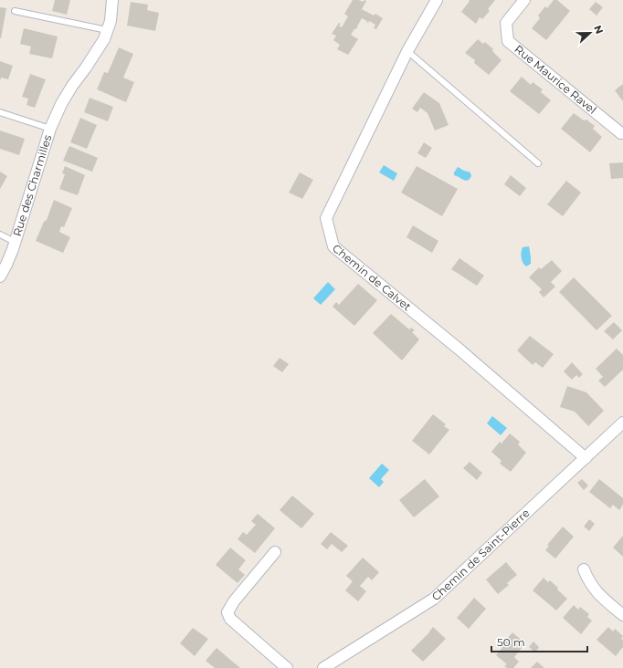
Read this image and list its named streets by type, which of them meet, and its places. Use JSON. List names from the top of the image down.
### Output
{
  "streets": {
    "street": [
      "Rue Maurice Ravel",
      "Rue des Charmilles",
      "Chemin de Calvet",
      "Chemin de Saint-Pierre"
    ]
  },
  "crossings": [
    ["Chemin de Calvet", "Chemin de Saint-Pierre"]
  ],
  "scale_bar": "50 m",
  "north": "right"
}
